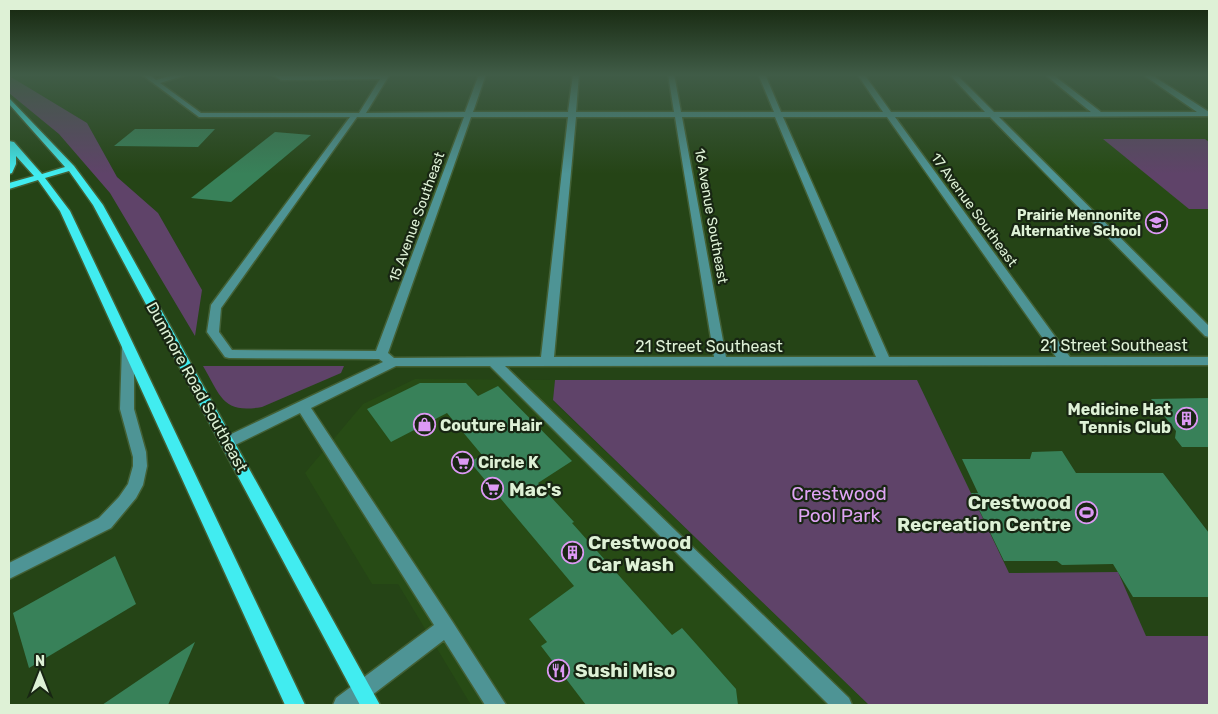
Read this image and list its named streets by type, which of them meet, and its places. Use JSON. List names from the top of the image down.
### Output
{
  "streets": {
    "main road": ["Dunmore Road Southeast"],
    "street": [
      "17 Avenue Southeast",
      "16 Avenue Southeast",
      "15 Avenue Southeast",
      "21 Street Southeast"
    ]
  },
  "crossings": [
    ["17 Avenue Southeast", "21 Street Southeast"],
    ["16 Avenue Southeast", "21 Street Southeast"],
    ["21 Street Southeast", "Dunmore Road Southeast"]
  ],
  "parks": ["Crestwood Pool Park"],
  "places": {
    "school or university": ["Prairie Mennonite Alternative School"],
    "building": ["Medicine Hat Tennis Club", "Crestwood Car Wash"],
    "shop": ["Couture Hair"],
    "supermarket": ["Circle K", "Mac's"],
    "sports": ["Crestwood Recreation Centre"],
    "restaurant": ["Sushi Miso"]
  },
  "north": "top"
}
